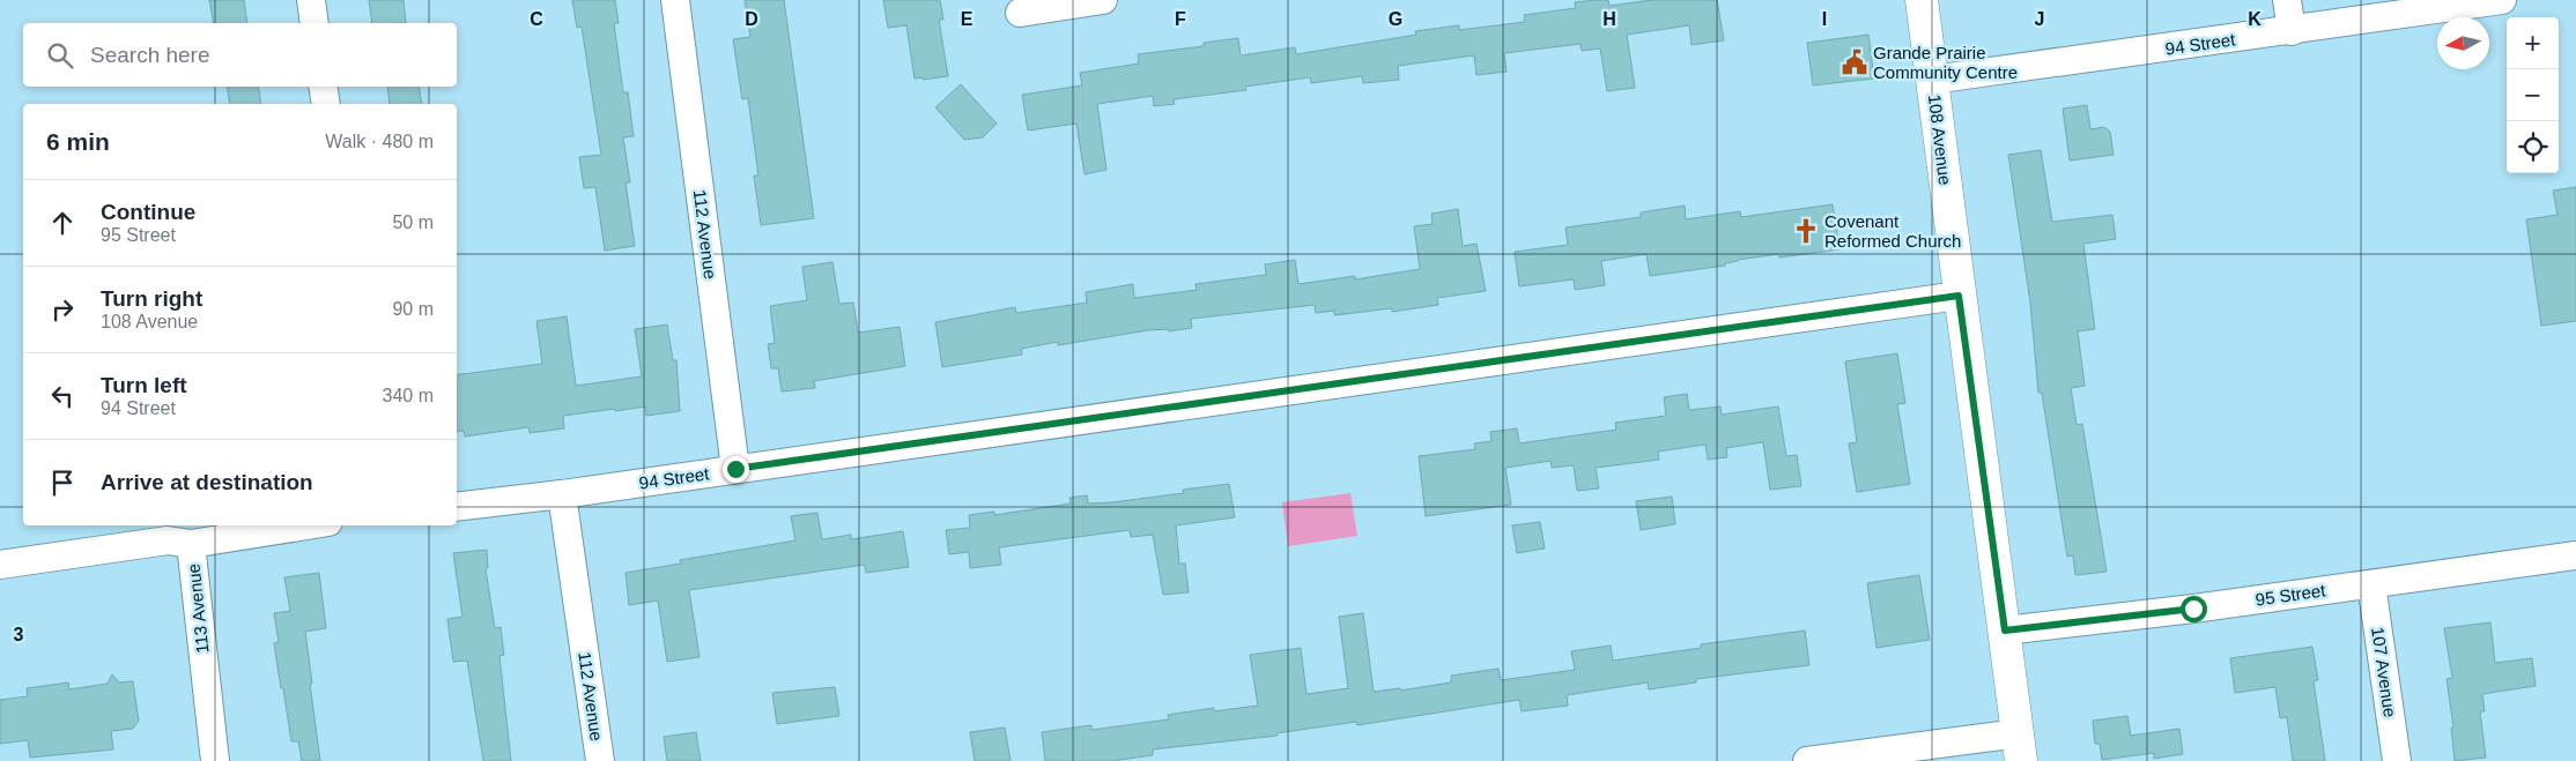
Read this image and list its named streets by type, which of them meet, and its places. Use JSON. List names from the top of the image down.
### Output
{
  "streets": {
    "street": [
      "94 Street",
      "108 Avenue",
      "112 Avenue",
      "95 Street",
      "113 Avenue",
      "107 Avenue"
    ]
  },
  "crossings": [
    ["94 Street", "108 Avenue"],
    ["94 Street", "112 Avenue"],
    ["108 Avenue", "95 Street"],
    ["95 Street", "107 Avenue"]
  ],
  "places": {
    "public building": ["Grande Prairie Community Centre"],
    "church": ["Covenant Reformed Church"]
  },
  "north": "left",
  "page": {
    "map_buttons": ["+", "−"],
    "search": "Search here",
    "heading": ["6 min", "Walk · 480 m"],
    "list": [
      ["Continue", "95 Street", "50 m"],
      ["Turn right", "108 Avenue", "90 m"],
      ["Turn left", "94 Street", "340 m"],
      "Arrive at destination"
    ]
  },
  "grid": {
    "columns": [
      "C",
      "D",
      "E",
      "F",
      "G",
      "H",
      "I",
      "J",
      "K"
    ],
    "rows": ["3"]
  }
}
